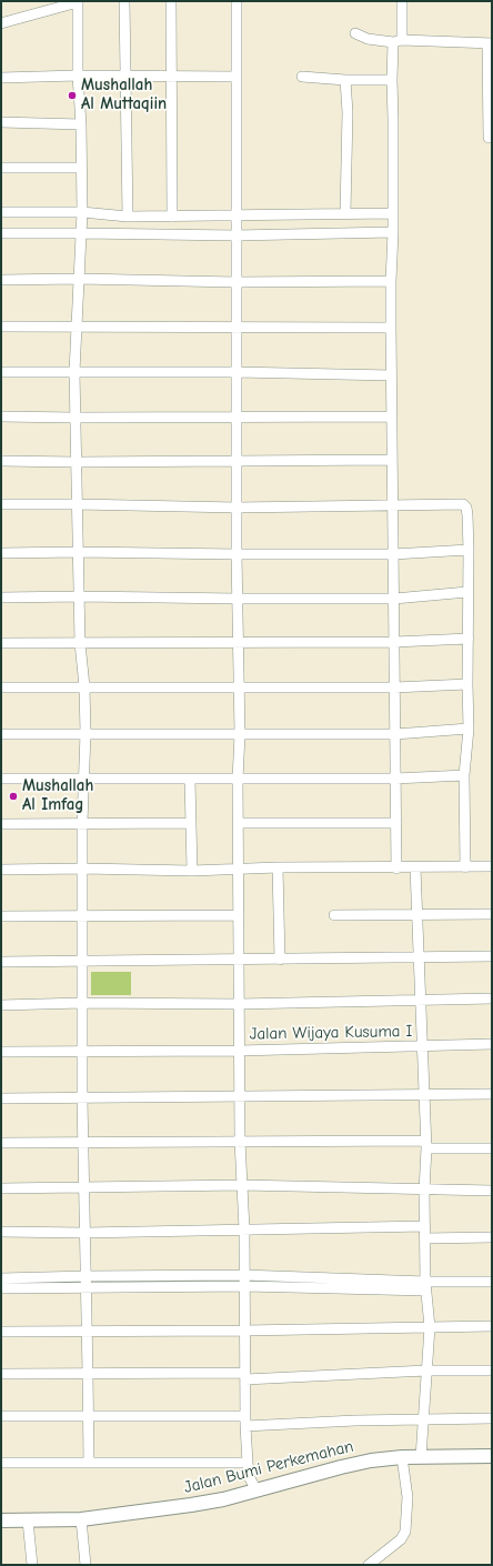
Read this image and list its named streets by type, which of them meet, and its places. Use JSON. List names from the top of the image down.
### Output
{
  "streets": {
    "street": ["Jalan Wijaya Kusuma I", "Jalan Bumi Perkemahan"]
  },
  "places": ["Mushallah Al Muttaqiin", "Mushallah Al Imfag"]
}
